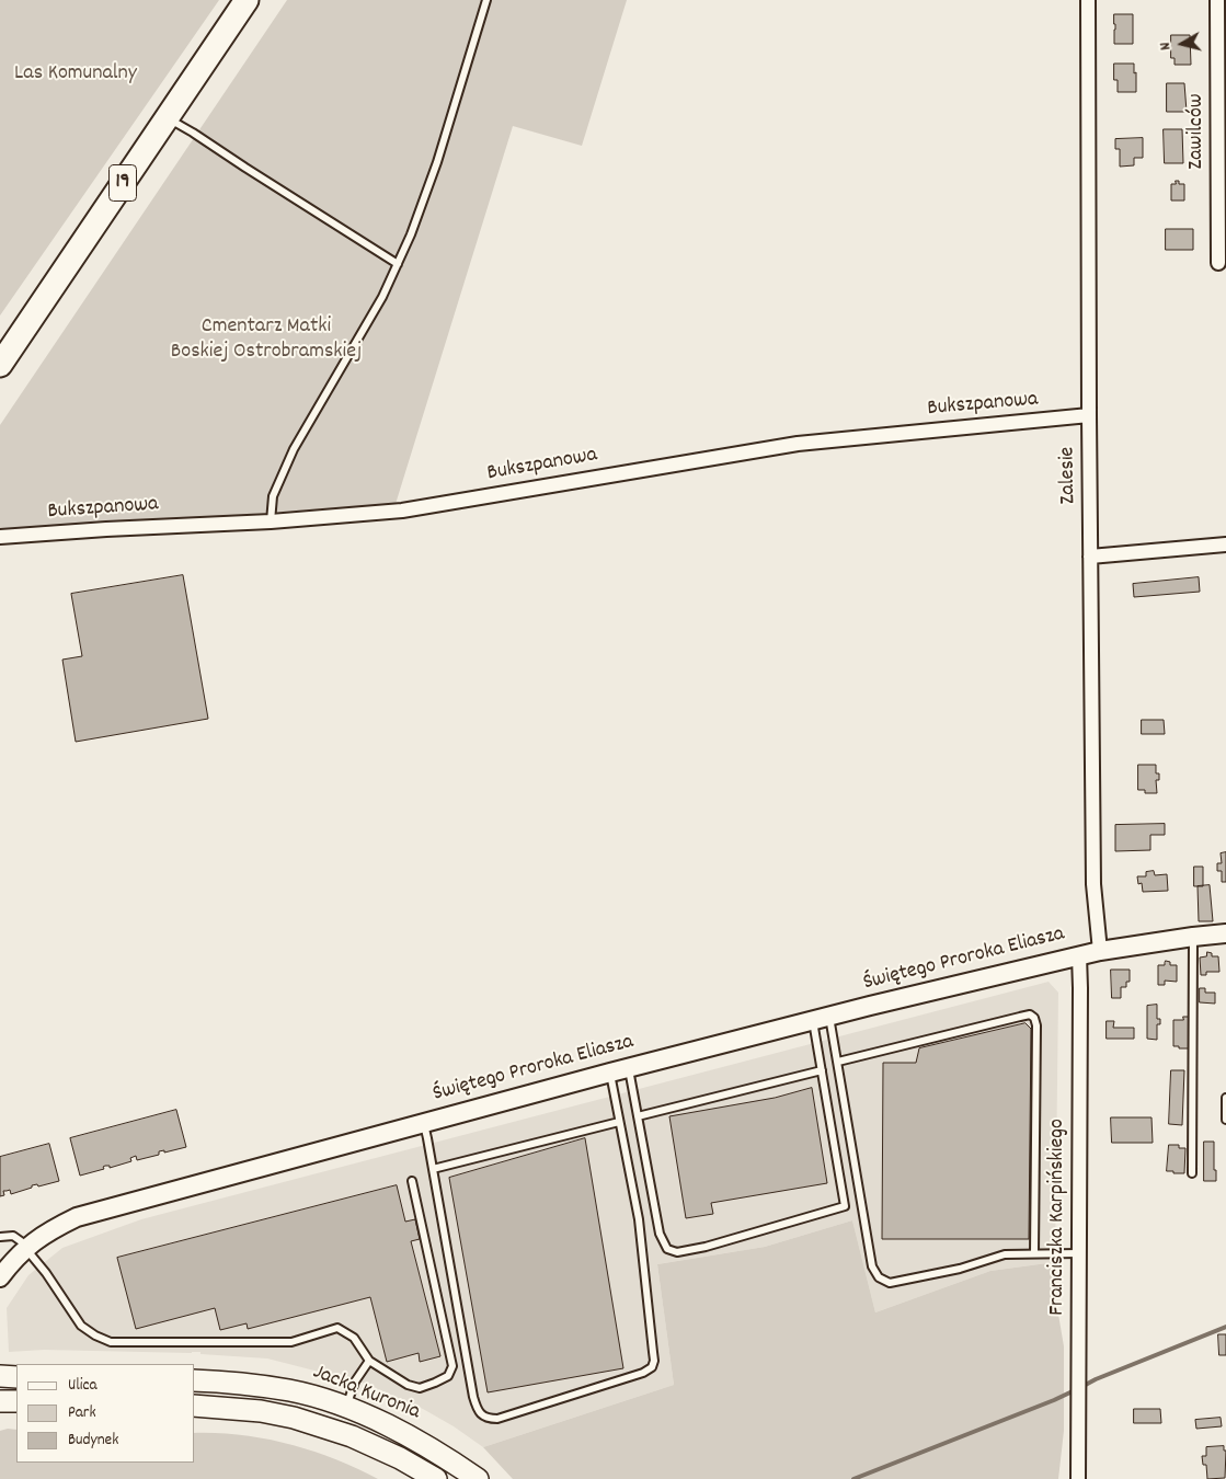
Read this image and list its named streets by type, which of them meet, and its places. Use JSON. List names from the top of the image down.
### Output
{
  "streets": {
    "highway": ["19"],
    "main road": ["Jacka Kuronia"],
    "street": [
      "Zawilców",
      "Bukszpanowa",
      "Zalesie",
      "Świętego Proroka Eliasza",
      "Franciszka Karpińskiego"
    ]
  },
  "crossings": [
    ["Bukszpanowa", "Zalesie"],
    ["Zalesie", "Świętego Proroka Eliasza"],
    ["Świętego Proroka Eliasza", "Franciszka Karpińskiego"]
  ],
  "parks": ["Las Komunalny", "Cmentarz Matki Boskiej Ostrobramskiej"],
  "legend": ["Ulica", "Park", "Budynek"],
  "north": "left"
}
